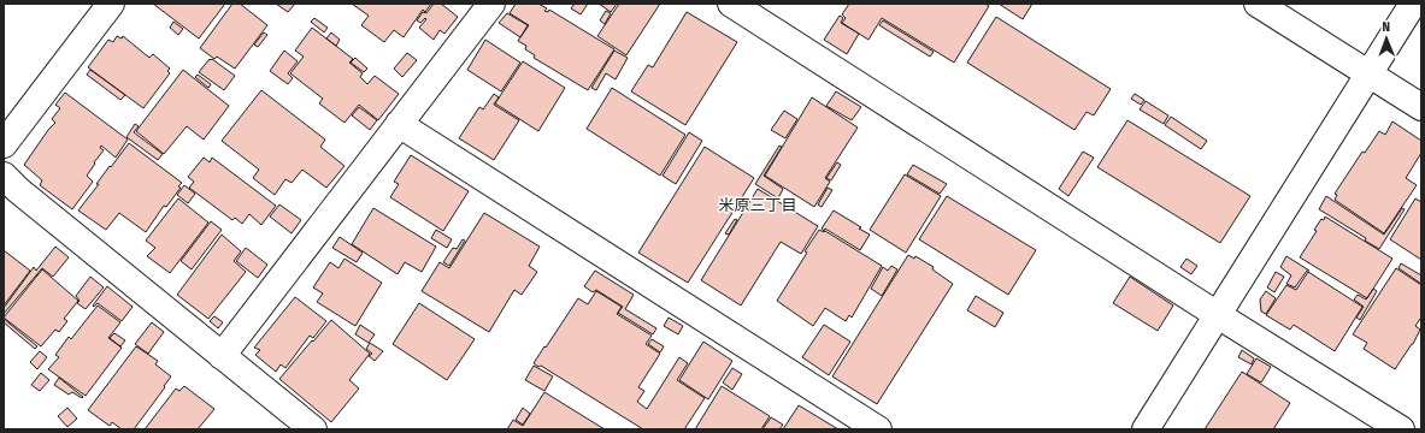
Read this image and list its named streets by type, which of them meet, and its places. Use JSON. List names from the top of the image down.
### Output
{
  "districts": ["米原三丁目"],
  "north": "top"
}
